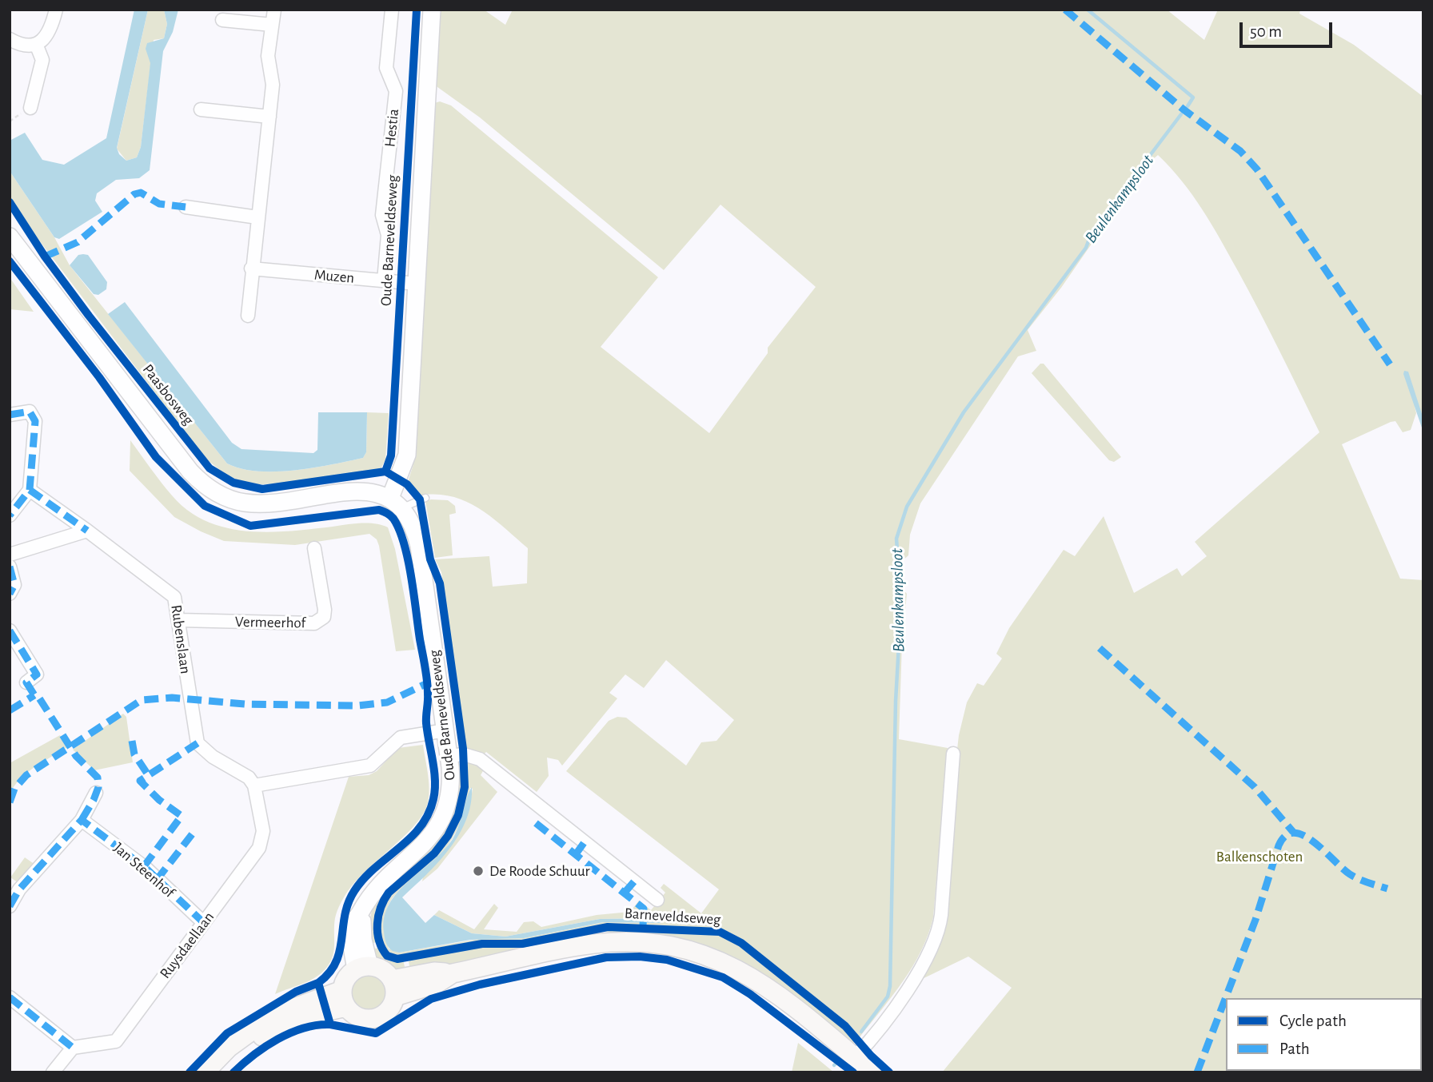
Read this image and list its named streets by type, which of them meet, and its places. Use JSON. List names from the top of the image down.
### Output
{
  "streets": {
    "main road": ["Barneveldseweg"],
    "street": [
      "Hestia",
      "Oude Barneveldseweg",
      "Muzen",
      "Paasbosweg",
      "Vermeerhof",
      "Rubenslaan",
      "Jan Steenhof",
      "Ruysdaellaan"
    ]
  },
  "crossings": [
    ["Hestia", "Muzen"],
    ["Oude Barneveldseweg", "Muzen"],
    ["Oude Barneveldseweg", "Paasbosweg"],
    ["Oude Barneveldseweg", "Barneveldseweg"],
    ["Vermeerhof", "Rubenslaan"],
    ["Rubenslaan", "Ruysdaellaan"],
    ["Jan Steenhof", "Ruysdaellaan"]
  ],
  "water": ["Beulenkampsloot"],
  "parks": ["Balkenschoten"],
  "places": ["De Roode Schuur"],
  "legend": ["Cycle path", "Path"],
  "scale_bar": "50 m"
}
